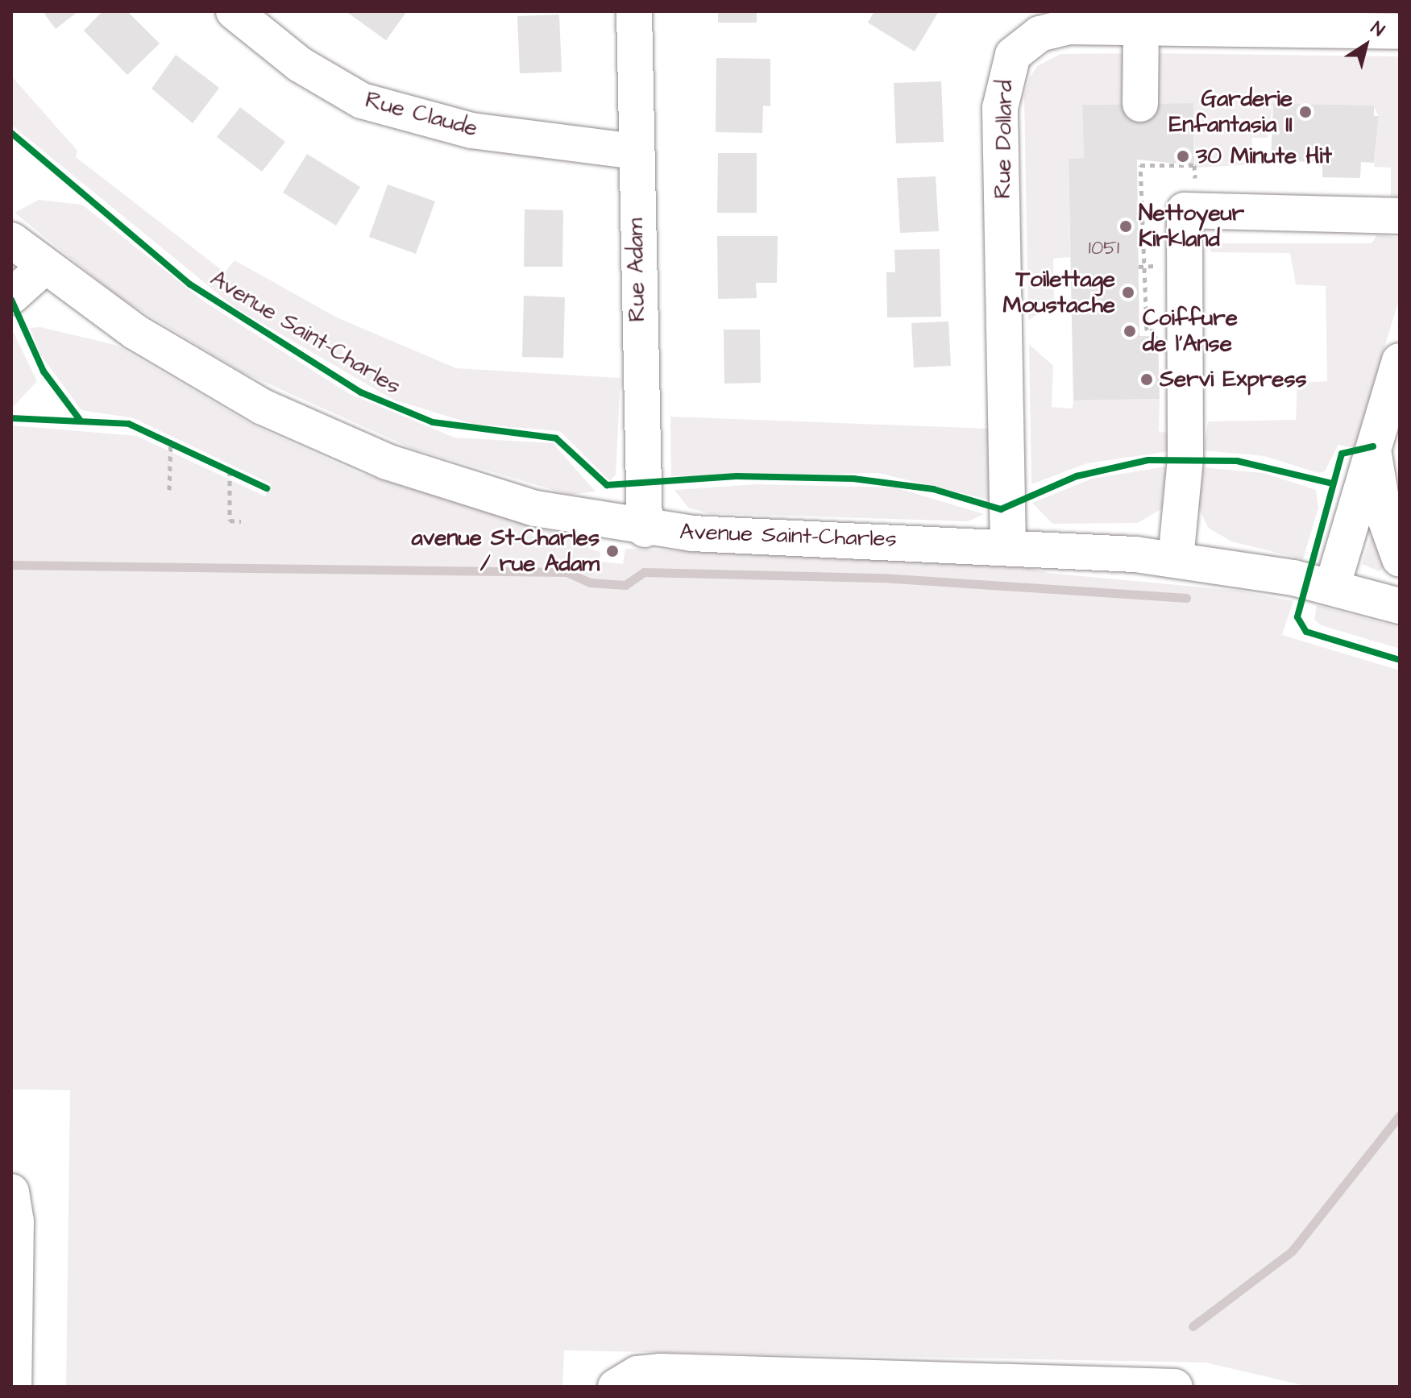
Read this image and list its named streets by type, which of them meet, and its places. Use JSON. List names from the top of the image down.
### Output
{
  "streets": {
    "street": [
      "Rue Claude",
      "Rue Dollard",
      "Rue Adam",
      "Avenue Saint-Charles"
    ]
  },
  "crossings": [
    ["Rue Claude", "Rue Adam"],
    ["Rue Dollard", "Avenue Saint-Charles"],
    ["Rue Adam", "Avenue Saint-Charles"]
  ],
  "places": [
    "Garderie Enfantasia II",
    "30 Minute Hit",
    "Nettoyeur Kirkland",
    "Toilettage Moustache",
    "Coiffure de l'Anse",
    "Servi Express",
    "avenue St-Charles / rue Adam"
  ],
  "house_numbers": ["1051"],
  "north": "top right"
}
